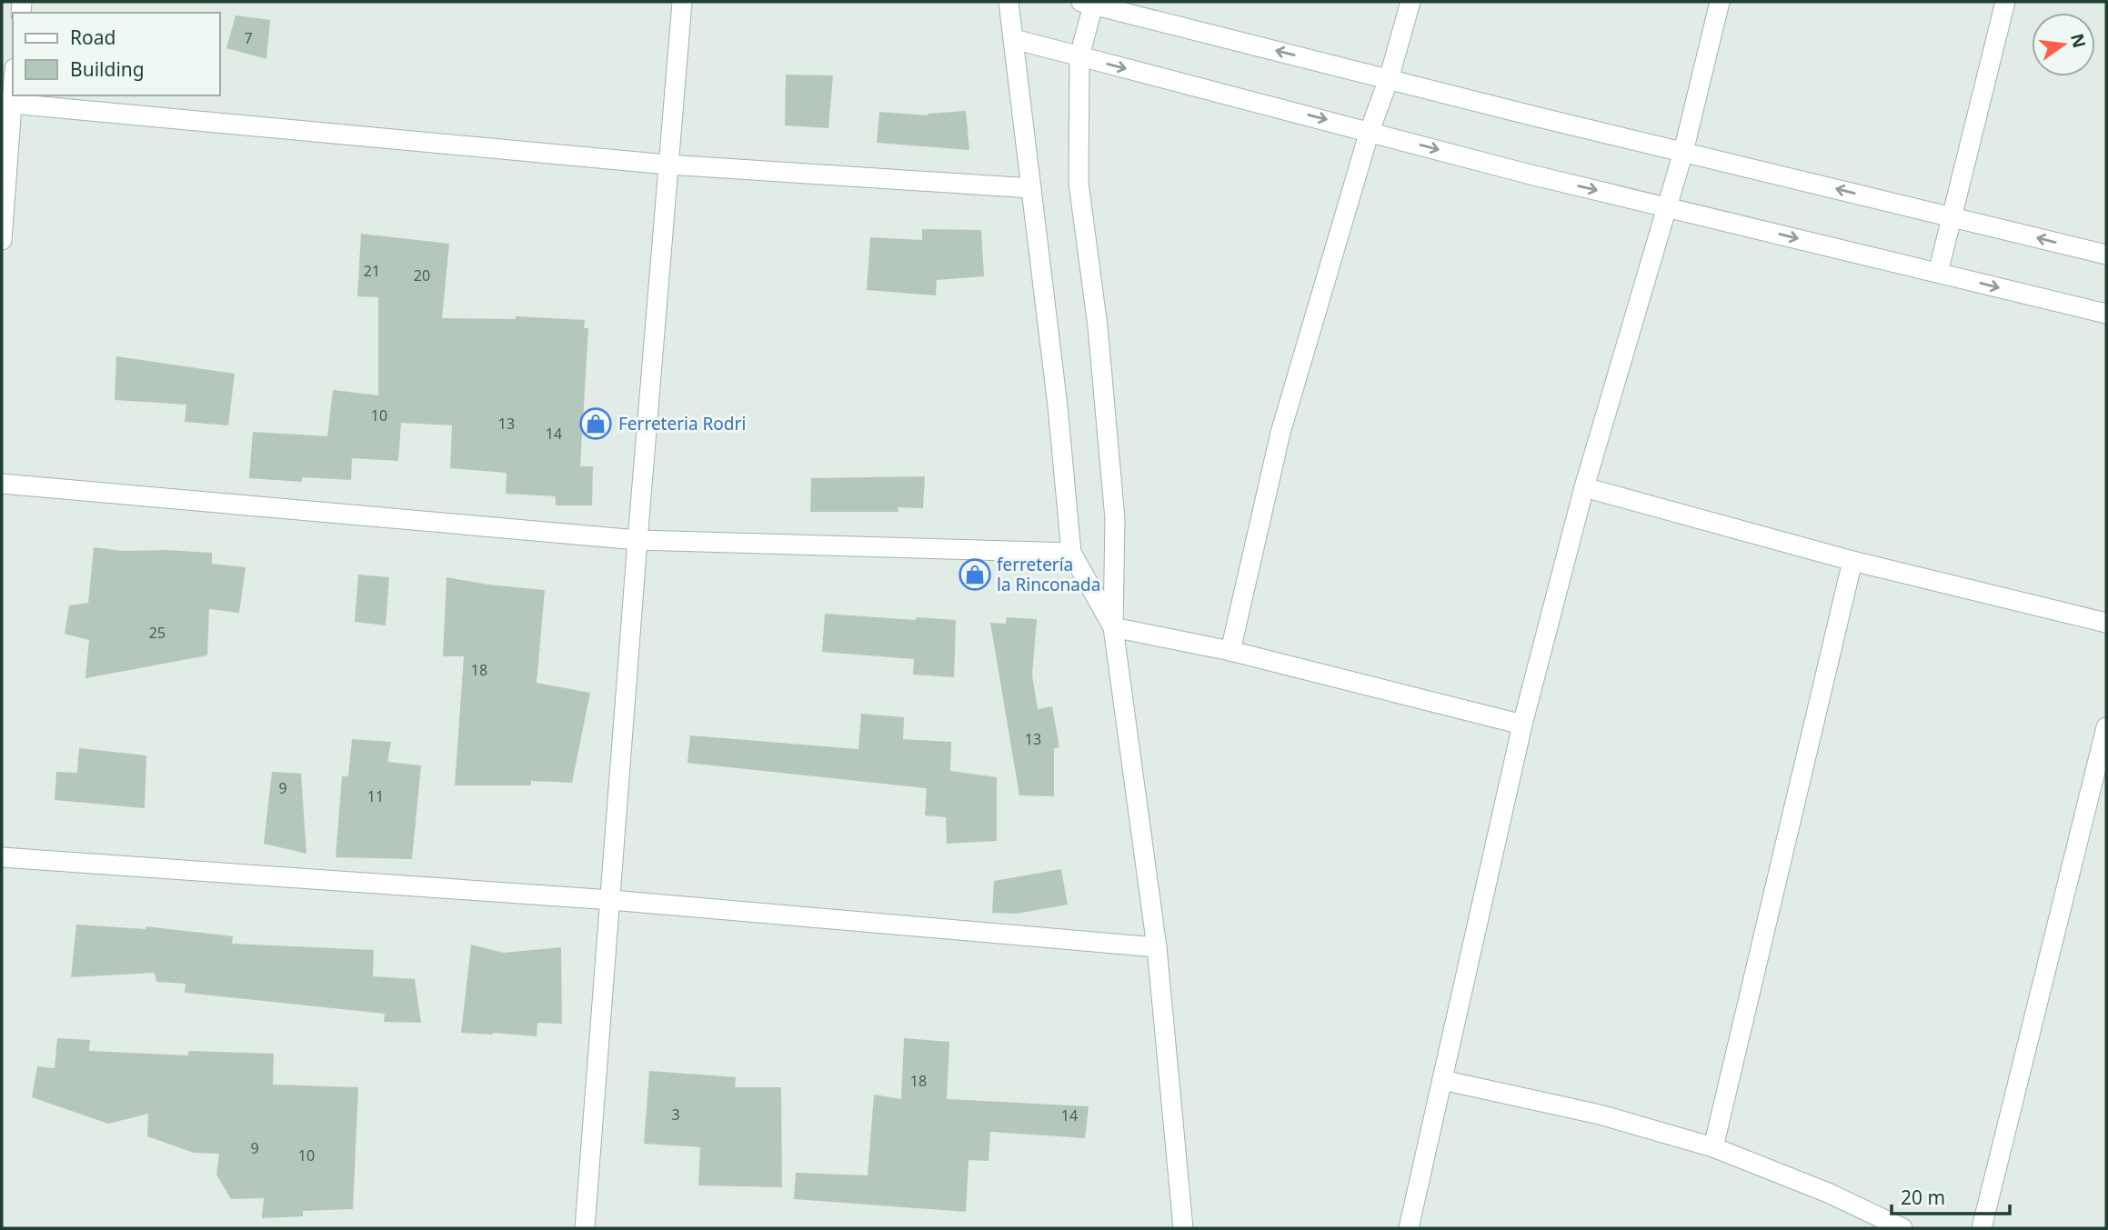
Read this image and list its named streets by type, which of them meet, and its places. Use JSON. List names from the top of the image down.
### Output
{
  "places": {
    "shop": ["Ferreteria Rodri", "ferretería la Rinconada"]
  },
  "house_numbers": [
    "7",
    "21",
    "20",
    "10",
    "13",
    "14",
    "25",
    "18",
    "13",
    "9",
    "11",
    "18",
    "3",
    "14",
    "9",
    "10"
  ],
  "legend": ["Road", "Building"],
  "scale_bar": "20 m",
  "north": "right"
}
